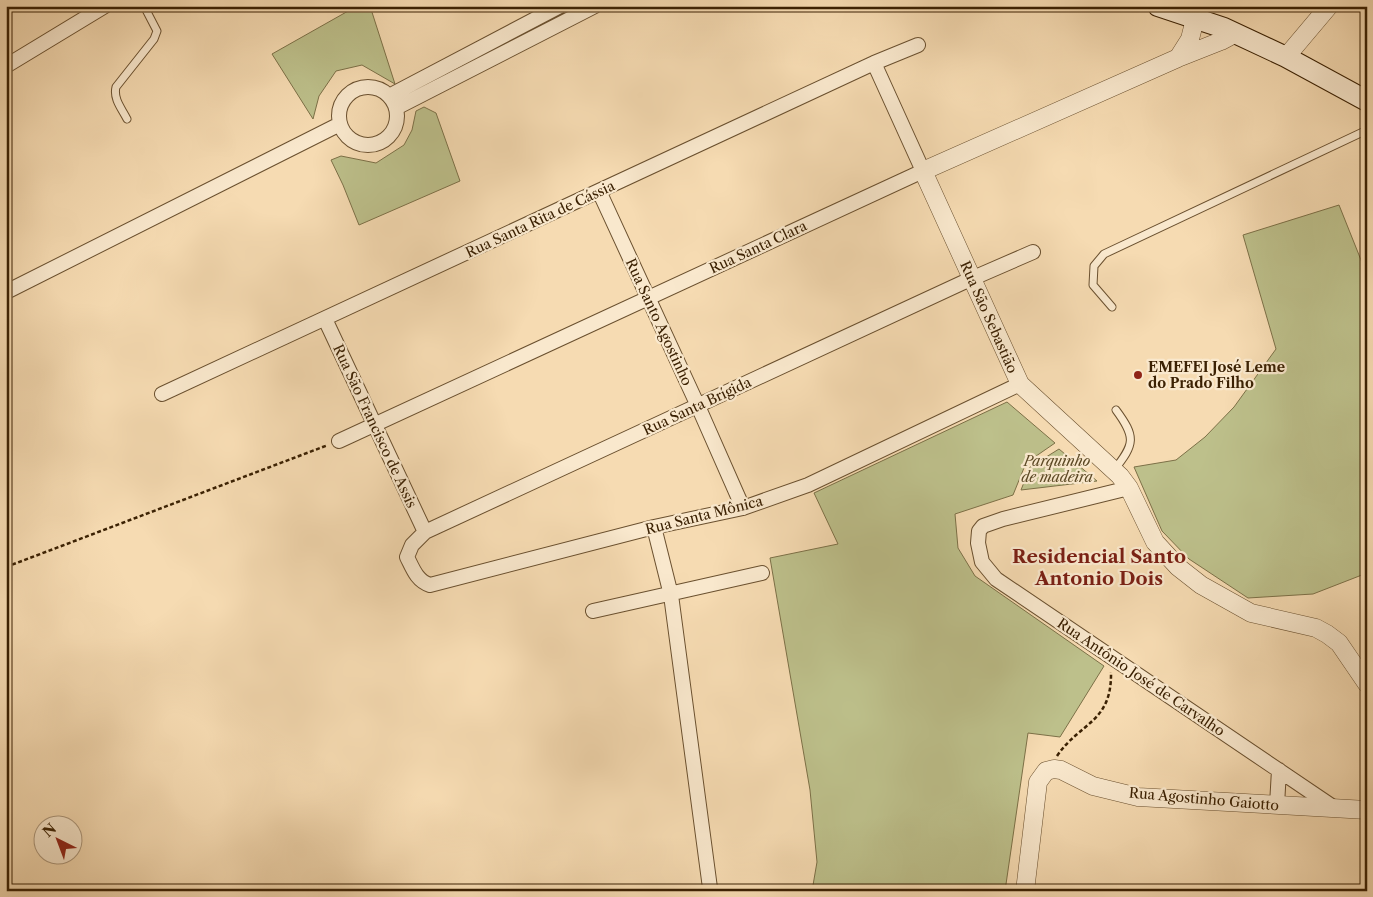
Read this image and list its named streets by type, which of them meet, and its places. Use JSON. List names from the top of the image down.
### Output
{
  "streets": {
    "street": [
      "Rua Santa Rita de Cássia",
      "Rua Santa Clara",
      "Rua São Sebastião",
      "Rua Santo Agostinho",
      "Rua Santa Brígida",
      "Rua São Francisco de Assis",
      "Rua Santa Mônica",
      "Rua Antônio José de Carvalho",
      "Rua Agostinho Gaiotto"
    ]
  },
  "crossings": [
    ["Rua Santa Rita de Cássia", "Rua São Sebastião"],
    ["Rua Santa Rita de Cássia", "Rua Santo Agostinho"],
    ["Rua Santa Rita de Cássia", "Rua São Francisco de Assis"],
    ["Rua Santa Clara", "Rua São Sebastião"],
    ["Rua Santa Clara", "Rua Santo Agostinho"],
    ["Rua Santa Clara", "Rua São Francisco de Assis"],
    ["Rua São Sebastião", "Rua Santa Brígida"],
    ["Rua São Sebastião", "Rua Santa Mônica"],
    ["Rua São Sebastião", "Rua Antônio José de Carvalho"],
    ["Rua Santo Agostinho", "Rua Santa Brígida"],
    ["Rua Santo Agostinho", "Rua Santa Mônica"],
    ["Rua Santa Brígida", "Rua São Francisco de Assis"],
    ["Rua Santa Brígida", "Rua Santa Mônica"],
    ["Rua Antônio José de Carvalho", "Rua Agostinho Gaiotto"]
  ],
  "districts": ["Residencial Santo Antonio Dois"],
  "parks": ["Parquinho de madeira"],
  "places": ["EMEFEI José Leme do Prado Filho"],
  "north": "top left"
}
